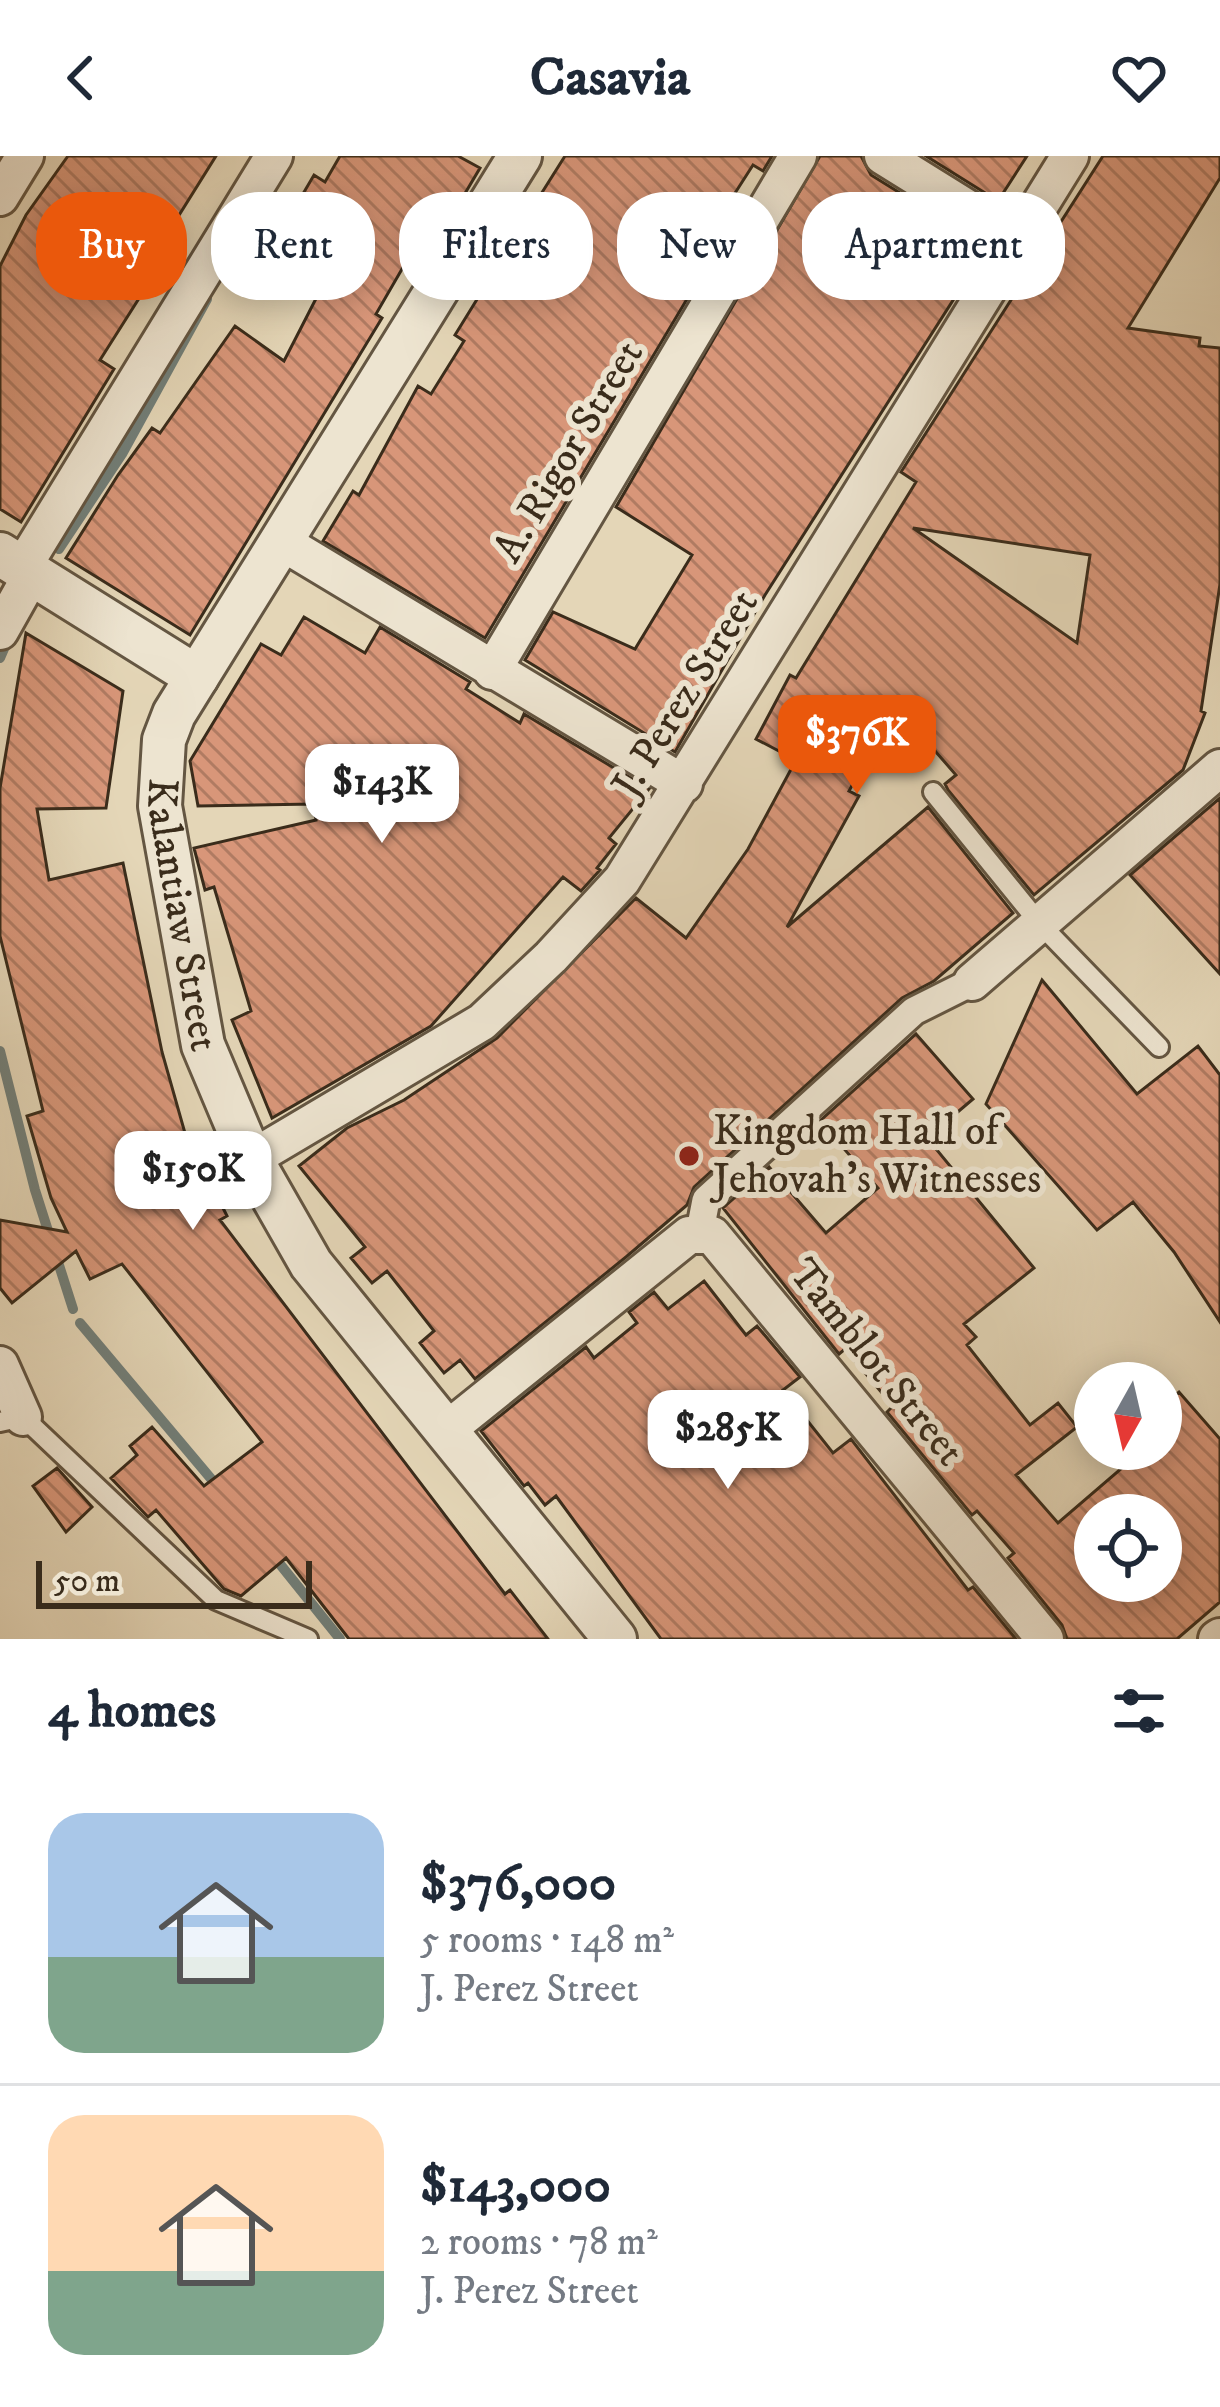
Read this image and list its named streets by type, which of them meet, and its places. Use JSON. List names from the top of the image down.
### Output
{
  "streets": {
    "street": [
      "A. Rigor Street",
      "J. Perez Street",
      "Kalantiaw Street",
      "Tamblot Street"
    ]
  },
  "crossings": [
    ["J. Perez Street", "Kalantiaw Street"]
  ],
  "places": ["Kingdom Hall of Jehovah's Witnesses"],
  "scale_bar": "50 m",
  "north": "bottom",
  "page": {
    "header": "Casavia",
    "chip": [
      "Buy",
      "Rent",
      "Filters",
      "New",
      "Apartment"
    ],
    "price": [
      "$376K",
      "$143K",
      "$150K",
      "$285K"
    ],
    "scale": "50 m",
    "heading": "4 homes",
    "list": [
      {
        "name": "$376,000",
        "note": "5 rooms · 148 m² · J. Perez Street"
      },
      {
        "name": "$143,000",
        "note": "2 rooms · 78 m² · J. Perez Street"
      }
    ]
  }
}
